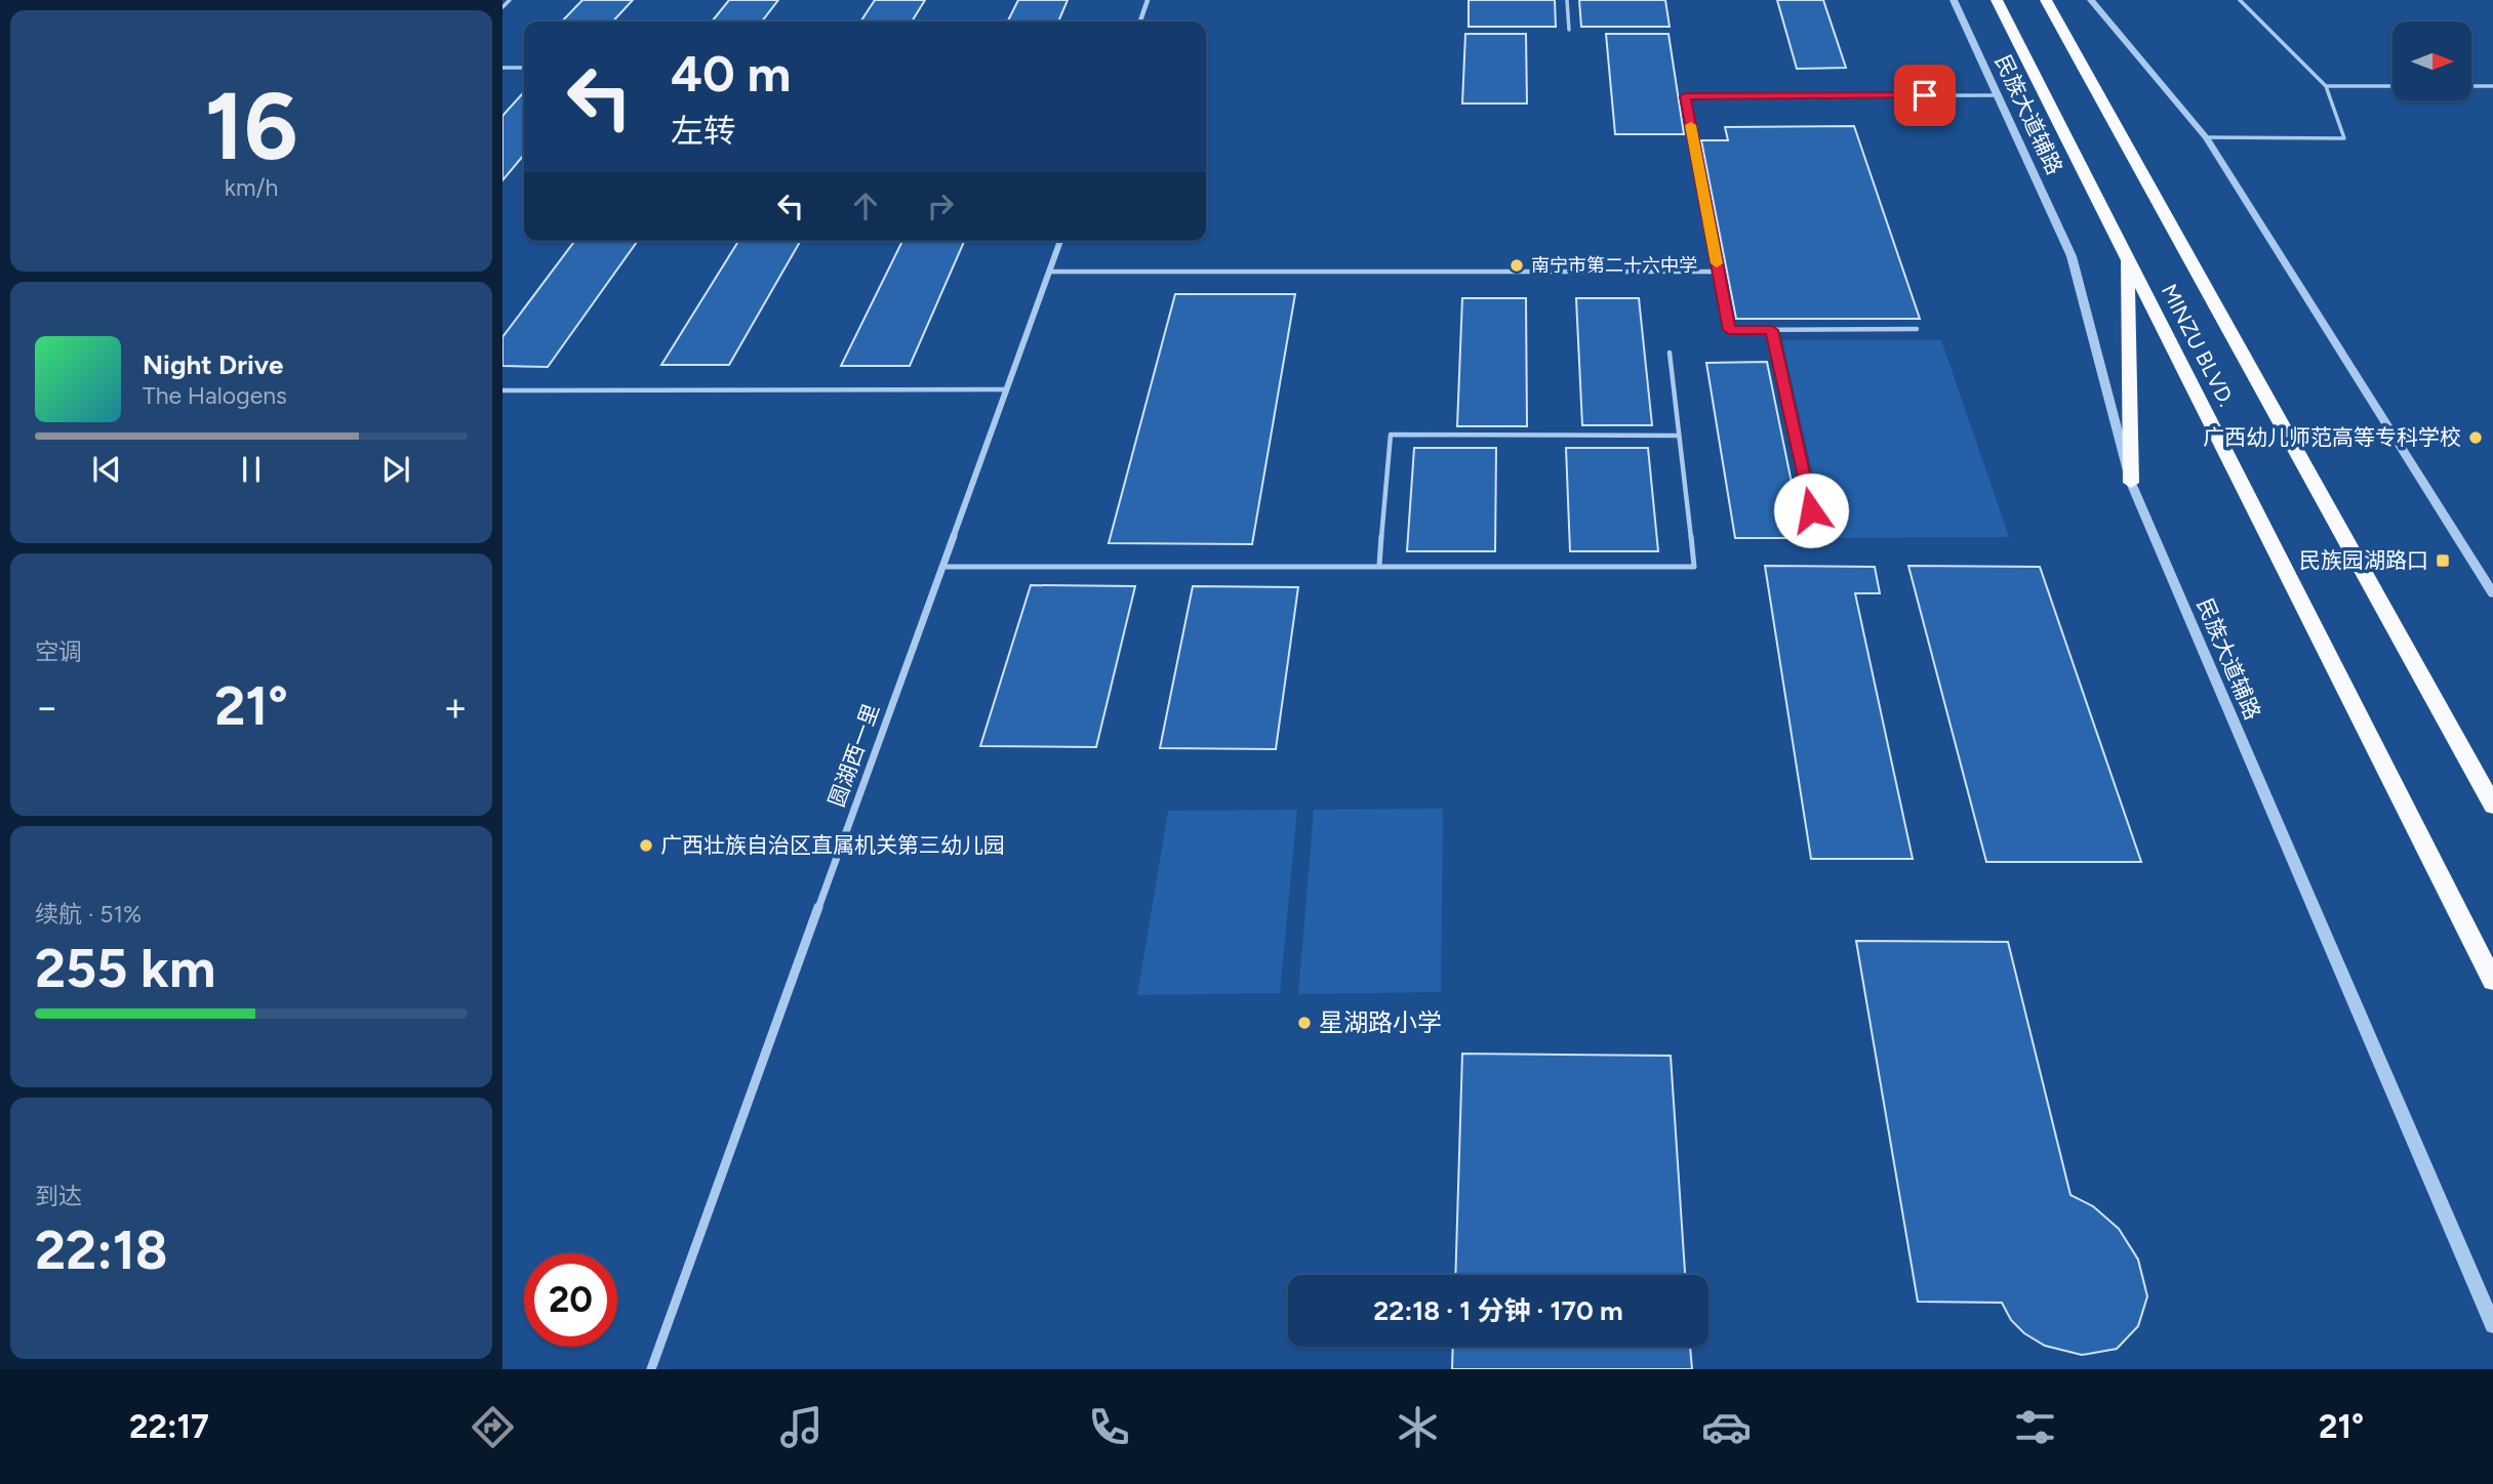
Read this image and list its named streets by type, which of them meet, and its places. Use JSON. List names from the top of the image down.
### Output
{
  "streets": {
    "highway": ["MINZU BLVD."],
    "street": ["民族大道辅路", "圆湖西一里"]
  },
  "places": {
    "other": [
      "南宁市第二十六中学",
      "广西幼儿师范高等专科学校",
      "广西壮族自治区直属机关第三幼儿园",
      "星湖路小学"
    ],
    "transit": ["民族园湖路口"]
  },
  "north": "right",
  "page": {
    "tile": [
      ["16", "km/h"],
      "空调",
      ["续航 · 51%", "255 km"],
      ["到达", "22:18"]
    ],
    "turn": ["40 m", "左转"],
    "song": ["Night Drive", "The Halogens"],
    "heat": ["−", "21°", "+"],
    "limit": "20",
    "trip": "22:18 · 1 分钟 · 170 m",
    "tabs": ["22:17", "21°"]
  }
}
